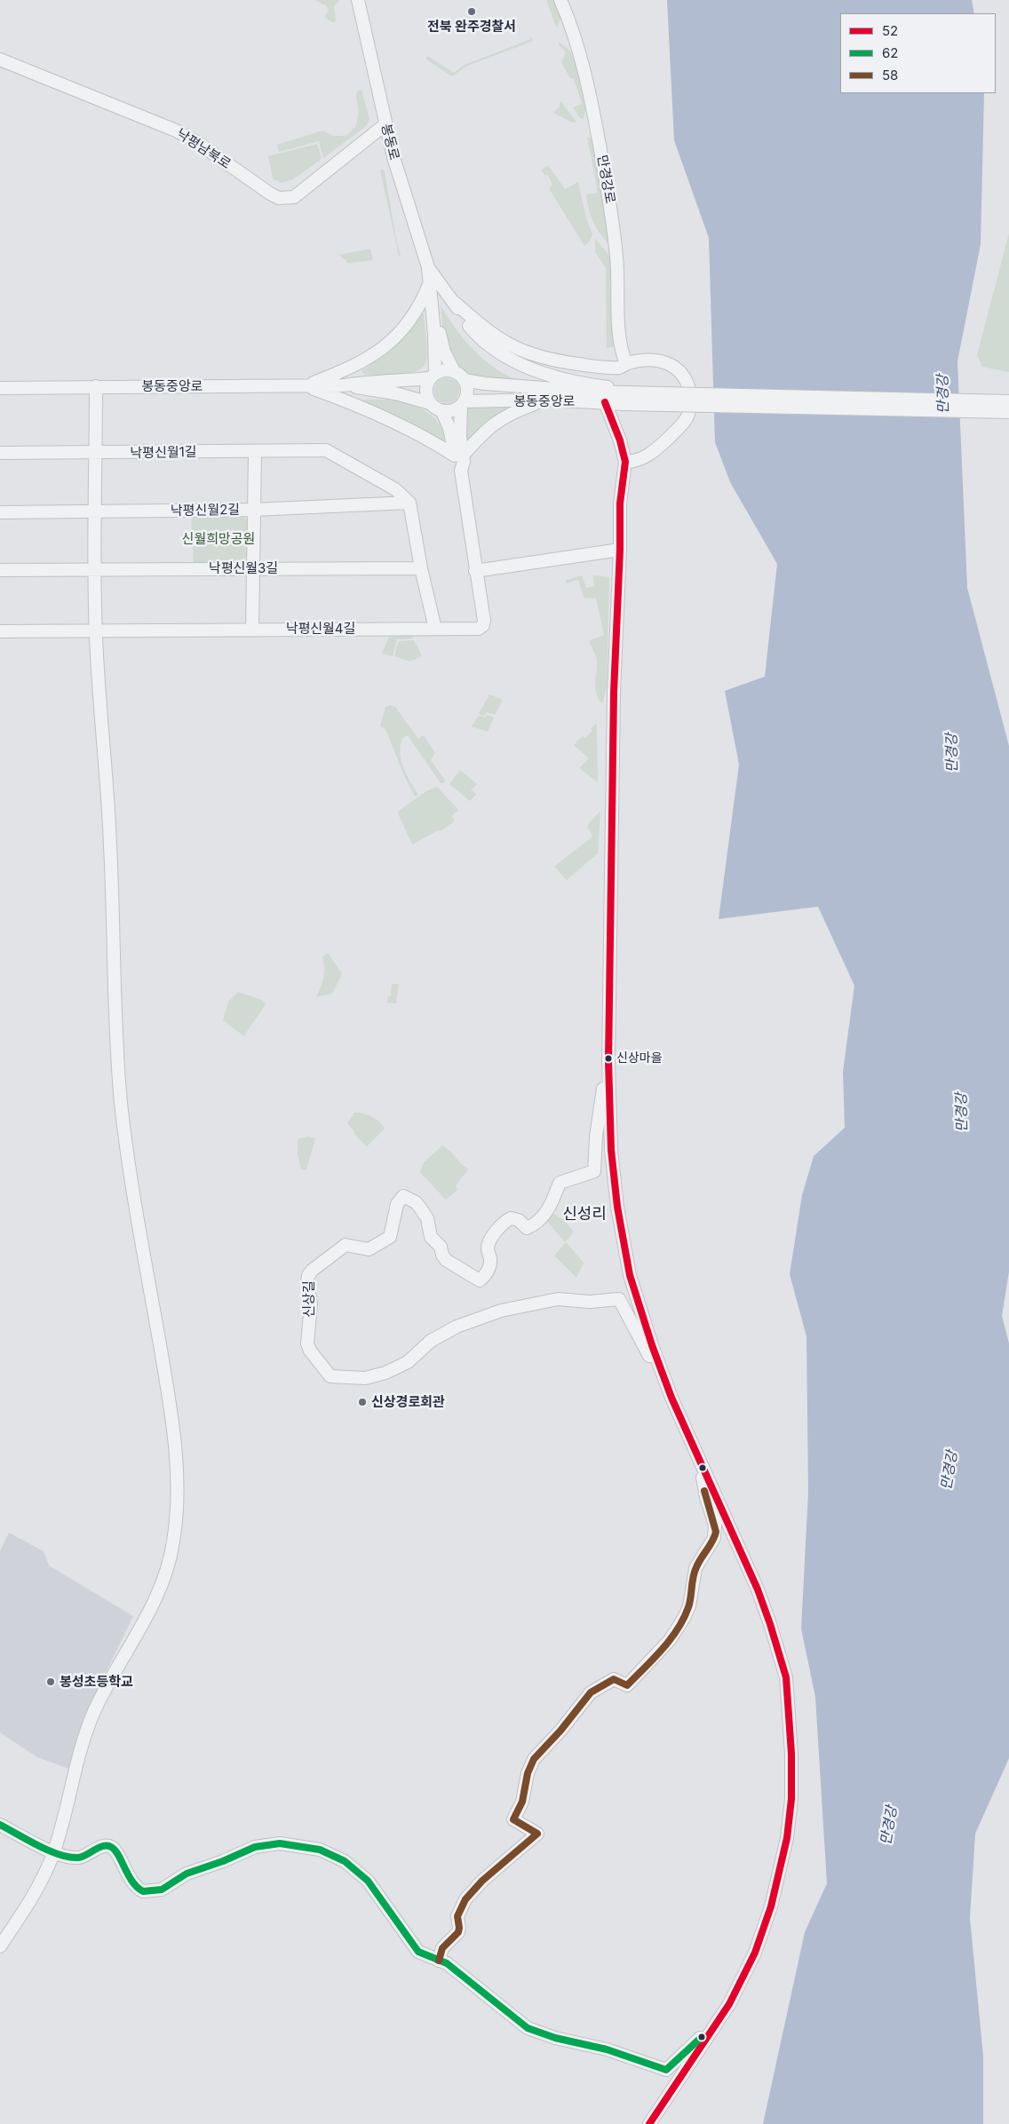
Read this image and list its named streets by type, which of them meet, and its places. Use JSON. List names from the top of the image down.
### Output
{
  "streets": {
    "street": [
      "봉동로",
      "낙평남북로",
      "만경강로",
      "봉동중앙로",
      "낙평신월1길",
      "낙평신월2길",
      "낙평신월3길",
      "낙평신월4길",
      "신상길"
    ]
  },
  "crossings": [
    ["봉동로", "낙평남북로"],
    ["봉동로", "봉동중앙로"],
    ["봉동로", "낙평신월4길"],
    ["만경강로", "봉동중앙로"],
    ["봉동중앙로", "낙평신월4길"],
    ["낙평신월1길", "낙평신월2길"]
  ],
  "districts": ["신성리"],
  "water": ["만경강"],
  "parks": ["신월희망공원"],
  "places": [
    "전북 완주경찰서",
    "신상마을",
    "신상경로회관",
    "봉성초등학교"
  ],
  "lines": ["transit line 52", "transit line 58", "transit line 62"],
  "legend": ["52", "62", "58"]
}
